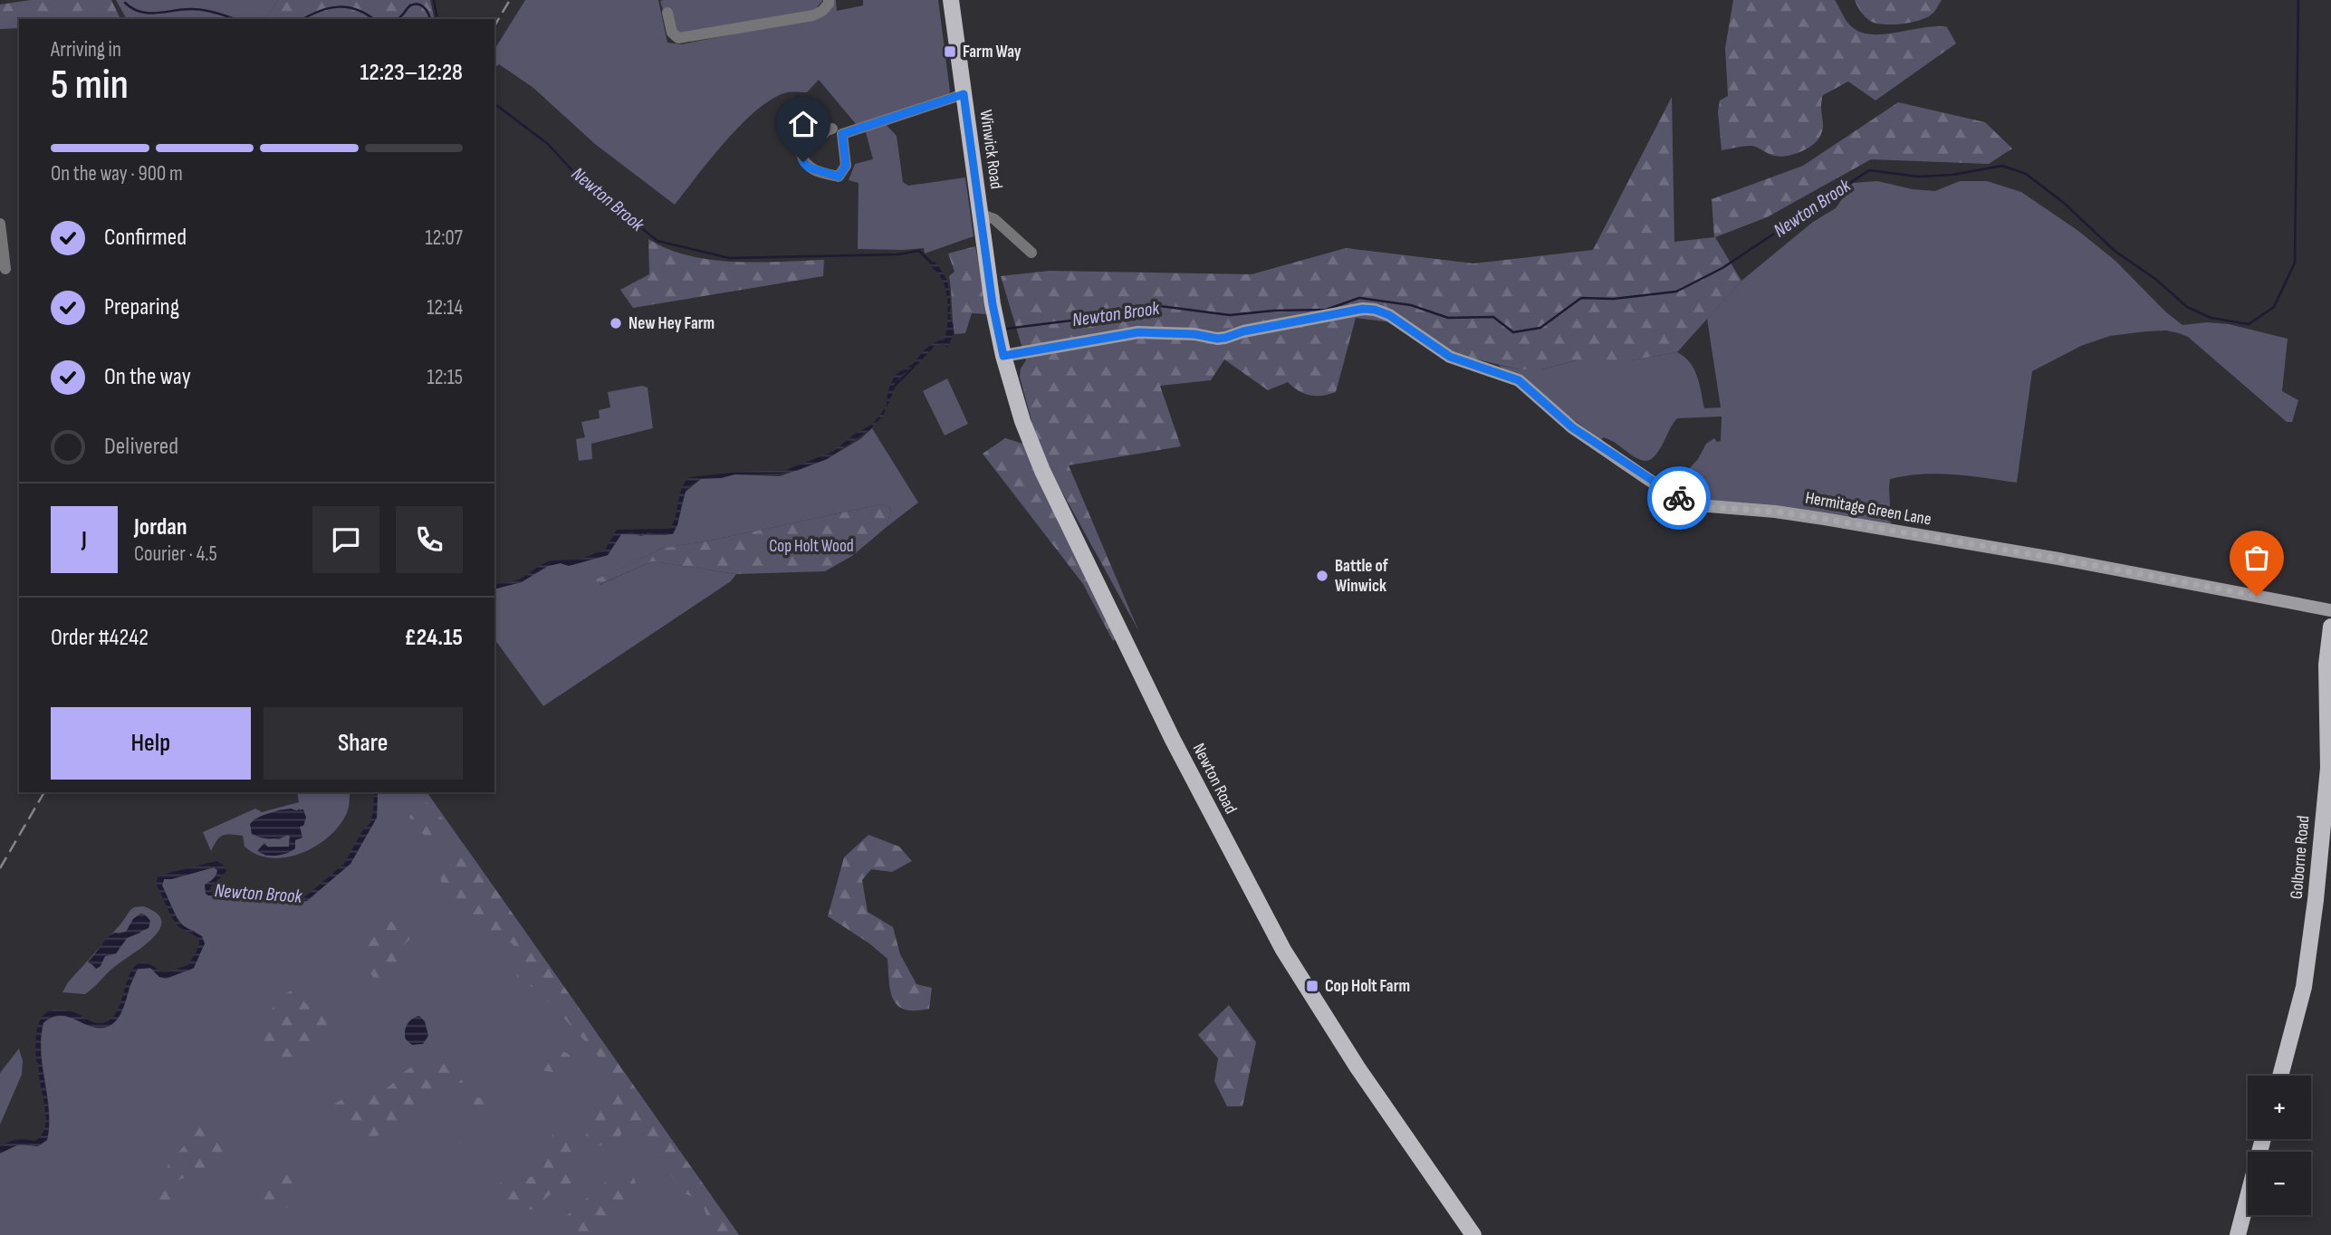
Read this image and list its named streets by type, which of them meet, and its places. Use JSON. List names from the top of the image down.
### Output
{
  "streets": {
    "main road": ["Winwick Road", "Newton Road", "Golborne Road"],
    "street": ["Hermitage Green Lane"]
  },
  "crossings": [
    ["Winwick Road", "Newton Road"],
    ["Hermitage Green Lane", "Newton Road"]
  ],
  "water": ["Newton Brook"],
  "parks": ["Cop Holt Wood"],
  "places": {
    "transit": ["Farm Way", "Cop Holt Farm"],
    "other": ["New Hey Farm", "Battle of Winwick"]
  },
  "page": {
    "heading": ["5 min", "Arriving in", "12:23–12:28"],
    "panel": [
      "Jordan",
      "Courier · 4.5",
      "Order #4242",
      "£24.15"
    ],
    "bar": "On the way · 900 m",
    "list": [
      ["Confirmed", "12:07"],
      ["Preparing", "12:14"],
      ["On the way", "12:15"],
      "Delivered"
    ],
    "round": "J",
    "buttons": ["Help", "Share"],
    "map_buttons": ["+", "−"]
  }
}
